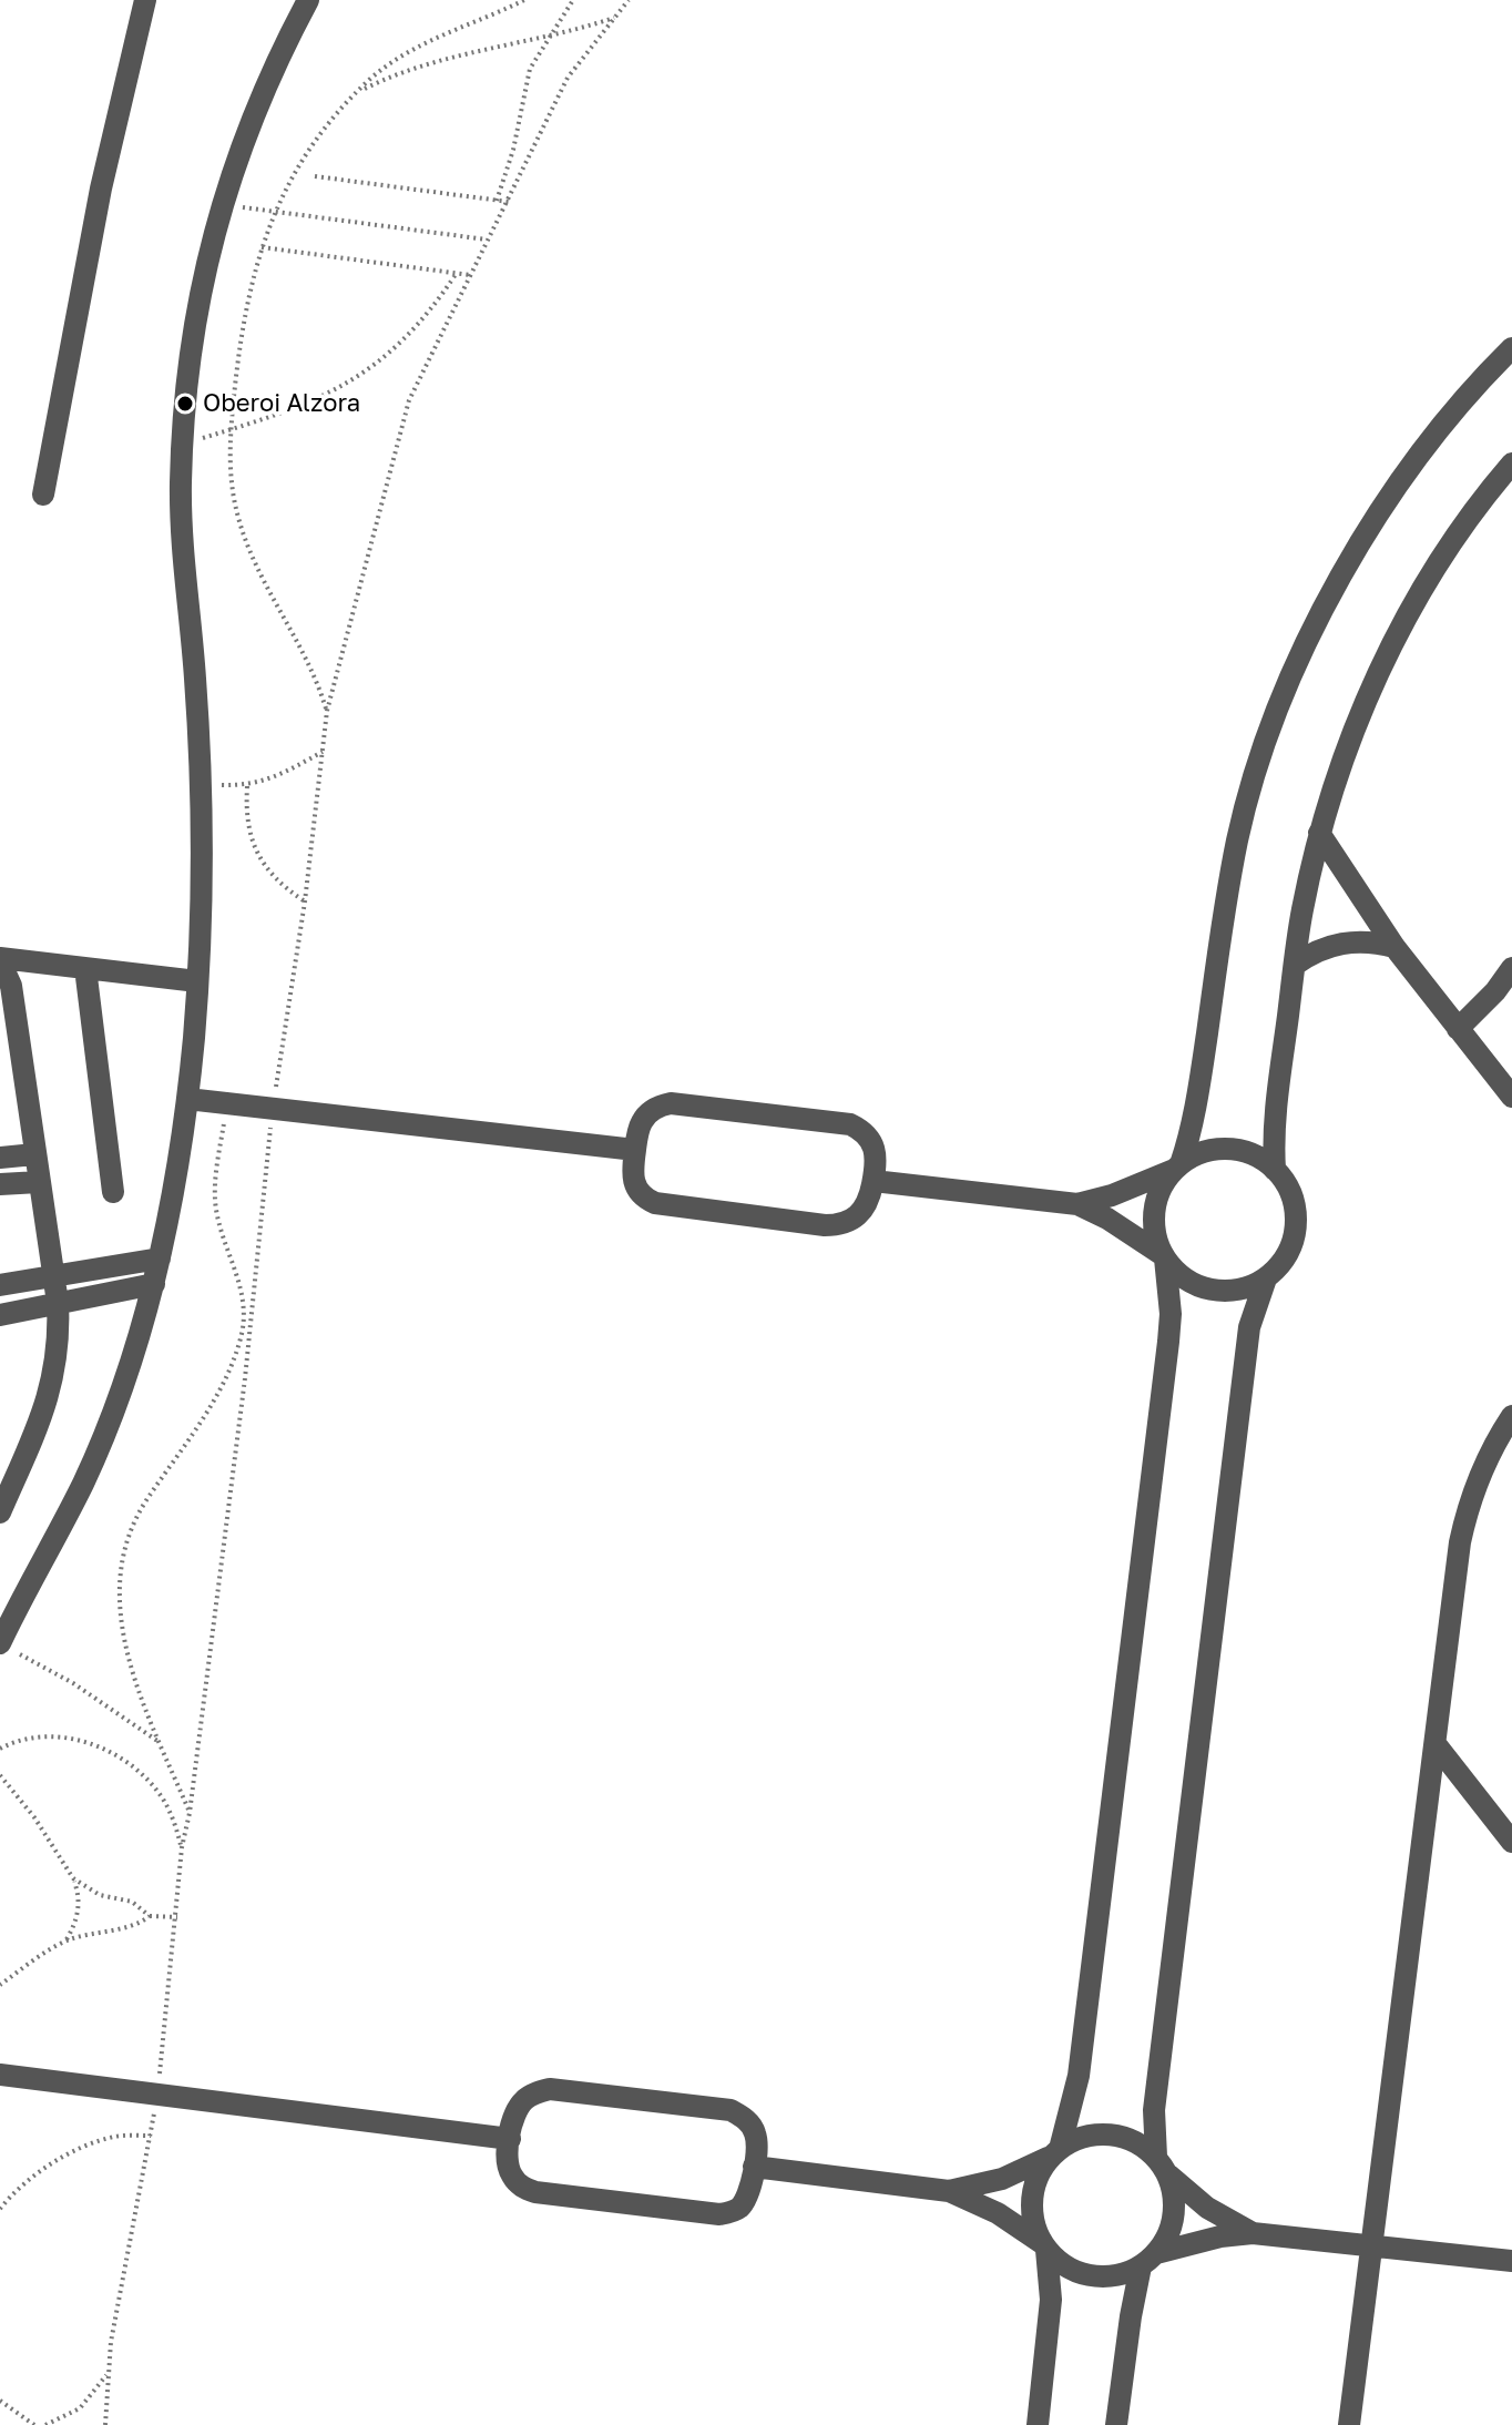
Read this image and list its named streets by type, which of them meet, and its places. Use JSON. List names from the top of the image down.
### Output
{
  "places": ["Oberoi Alzora"]
}
